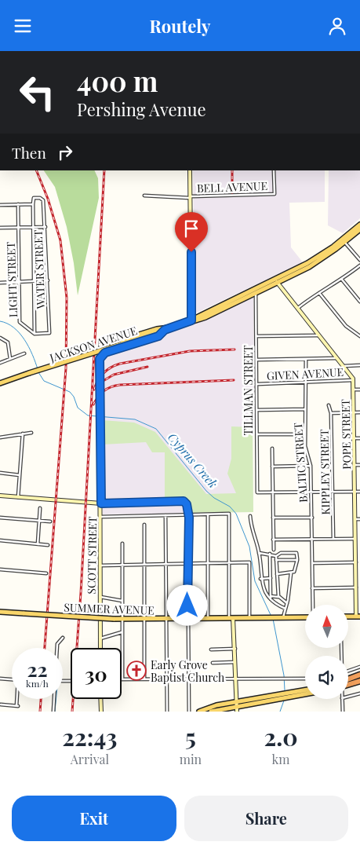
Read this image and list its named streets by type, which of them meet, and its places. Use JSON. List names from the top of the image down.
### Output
{
  "streets": {
    "main road": [
      "JACKSON AVENUE",
      "POPE STREET",
      "SCOTT STREET",
      "SUMMER AVENUE"
    ],
    "street": [
      "BELL AVENUE",
      "WATER STREET",
      "LIGHT STREET",
      "GIVEN AVENUE",
      "TILLMAN STREET",
      "BALTIC STREET",
      "KIPPLEY STREET"
    ]
  },
  "crossings": [
    ["WATER STREET", "LIGHT STREET"],
    ["JACKSON AVENUE", "TILLMAN STREET"],
    ["JACKSON AVENUE", "POPE STREET"],
    ["GIVEN AVENUE", "TILLMAN STREET"],
    ["GIVEN AVENUE", "POPE STREET"],
    ["GIVEN AVENUE", "BALTIC STREET"]
  ],
  "water": ["Cyprus Creek"],
  "places": {
    "church": ["Early Grove Baptist Church"]
  },
  "north": "top",
  "page": {
    "header": "Routely",
    "turn": ["400 m", "Pershing Avenue"],
    "then": "Then",
    "speed": "22 km/h",
    "limit": "30",
    "eta": [
      "22:43",
      "Arrival",
      "5",
      "min",
      "2.0",
      "km"
    ],
    "buttons": ["Exit", "Share"]
  }
}
